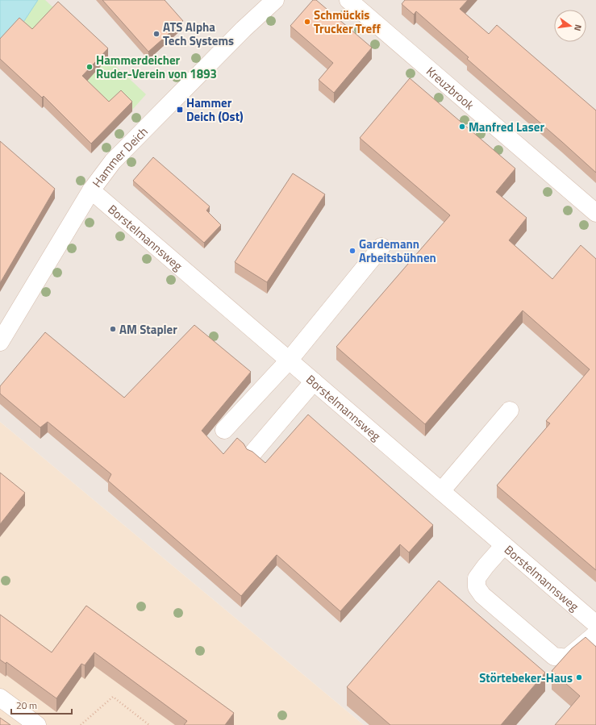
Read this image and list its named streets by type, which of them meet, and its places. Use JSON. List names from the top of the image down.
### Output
{
  "streets": {
    "street": ["Kreuzbrook", "Hammer Deich", "Borstelmannsweg"]
  },
  "crossings": [
    ["Hammer Deich", "Borstelmannsweg"]
  ],
  "places": {
    "other": [
      "Schmückis Trucker Treff",
      "ATS Alpha Tech Systems",
      "Hammerdeicher Ruder-Verein von 1893",
      "Manfred Laser",
      "Gardemann Arbeitsbühnen",
      "AM Stapler",
      "Störtebeker-Haus"
    ],
    "transit": ["Hammer Deich (Ost)"]
  },
  "scale_bar": "20 m",
  "north": "right"
}
